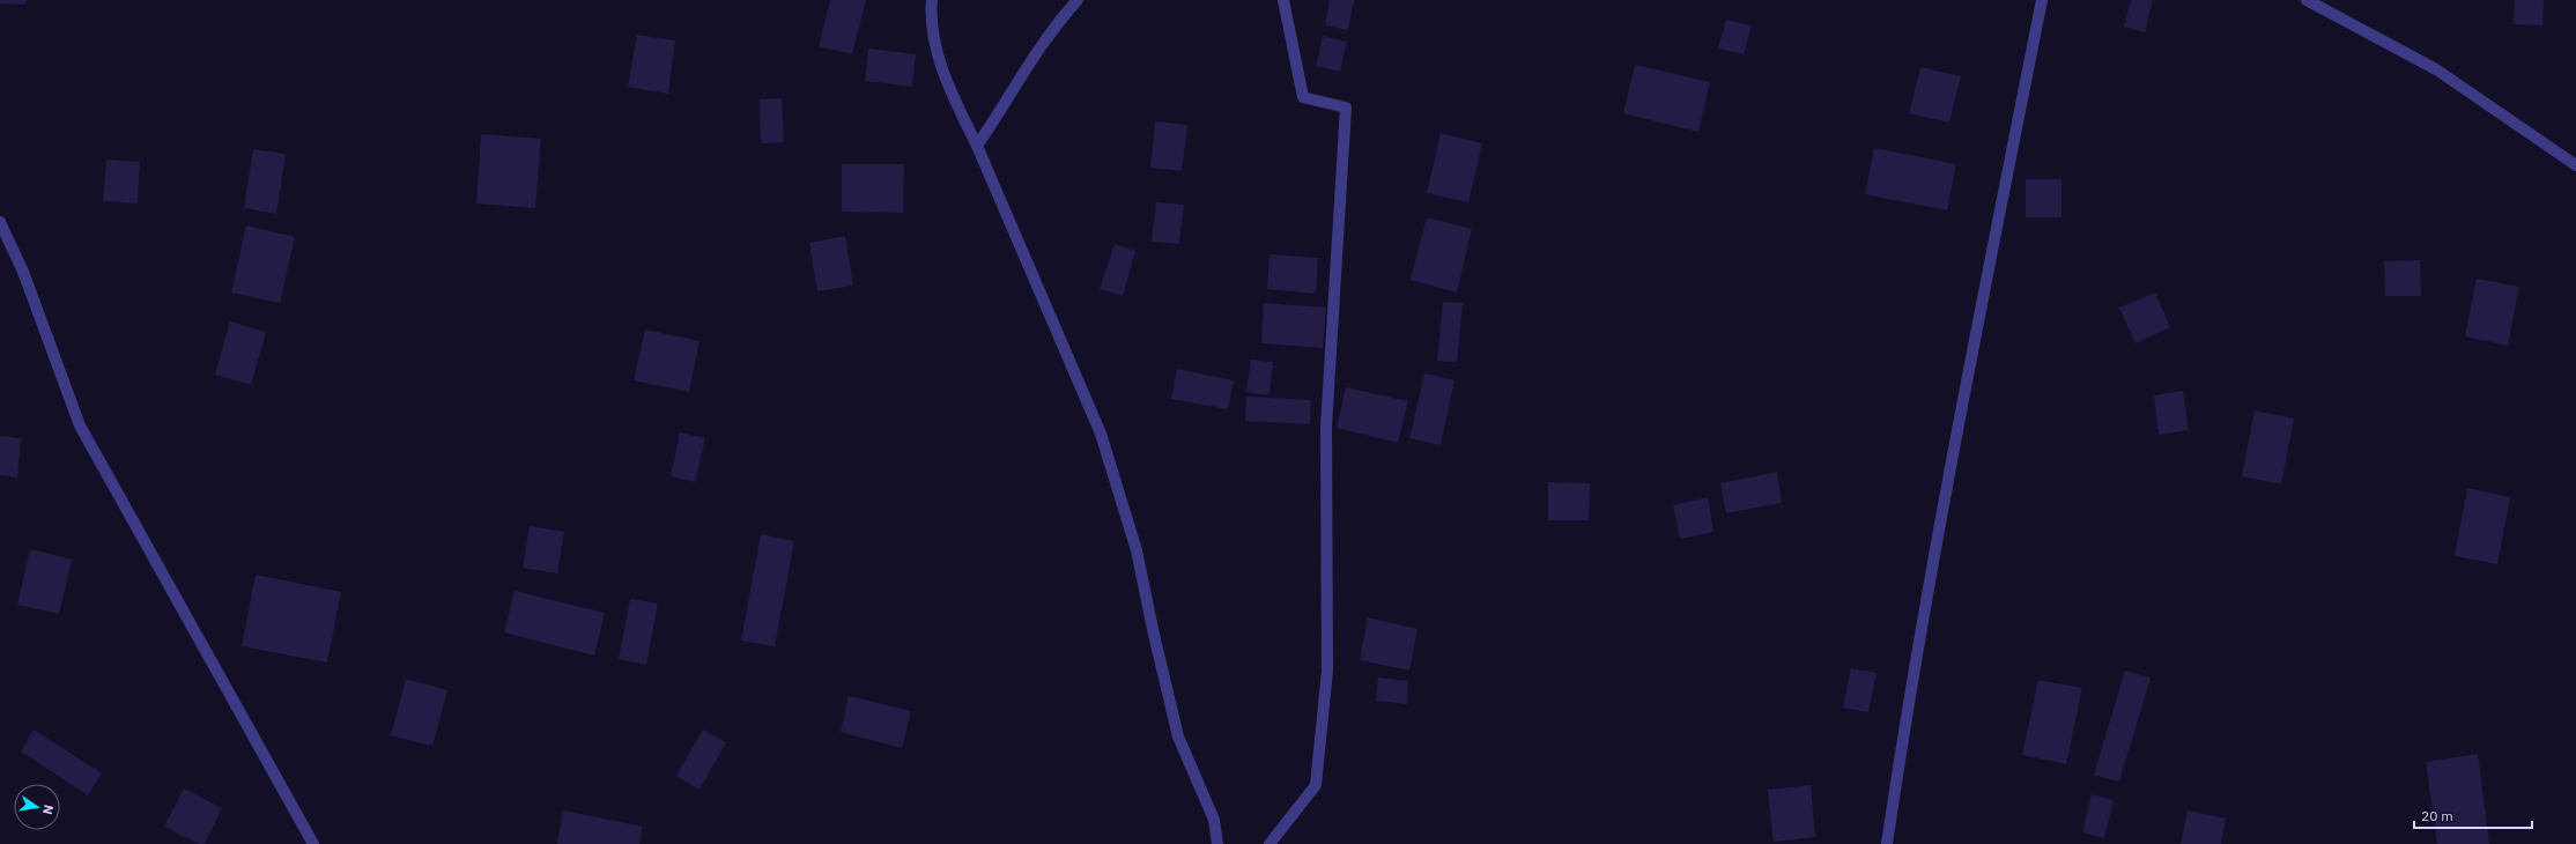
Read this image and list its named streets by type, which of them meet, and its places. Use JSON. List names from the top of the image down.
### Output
{
  "scale_bar": "20 m",
  "north": "right"
}
